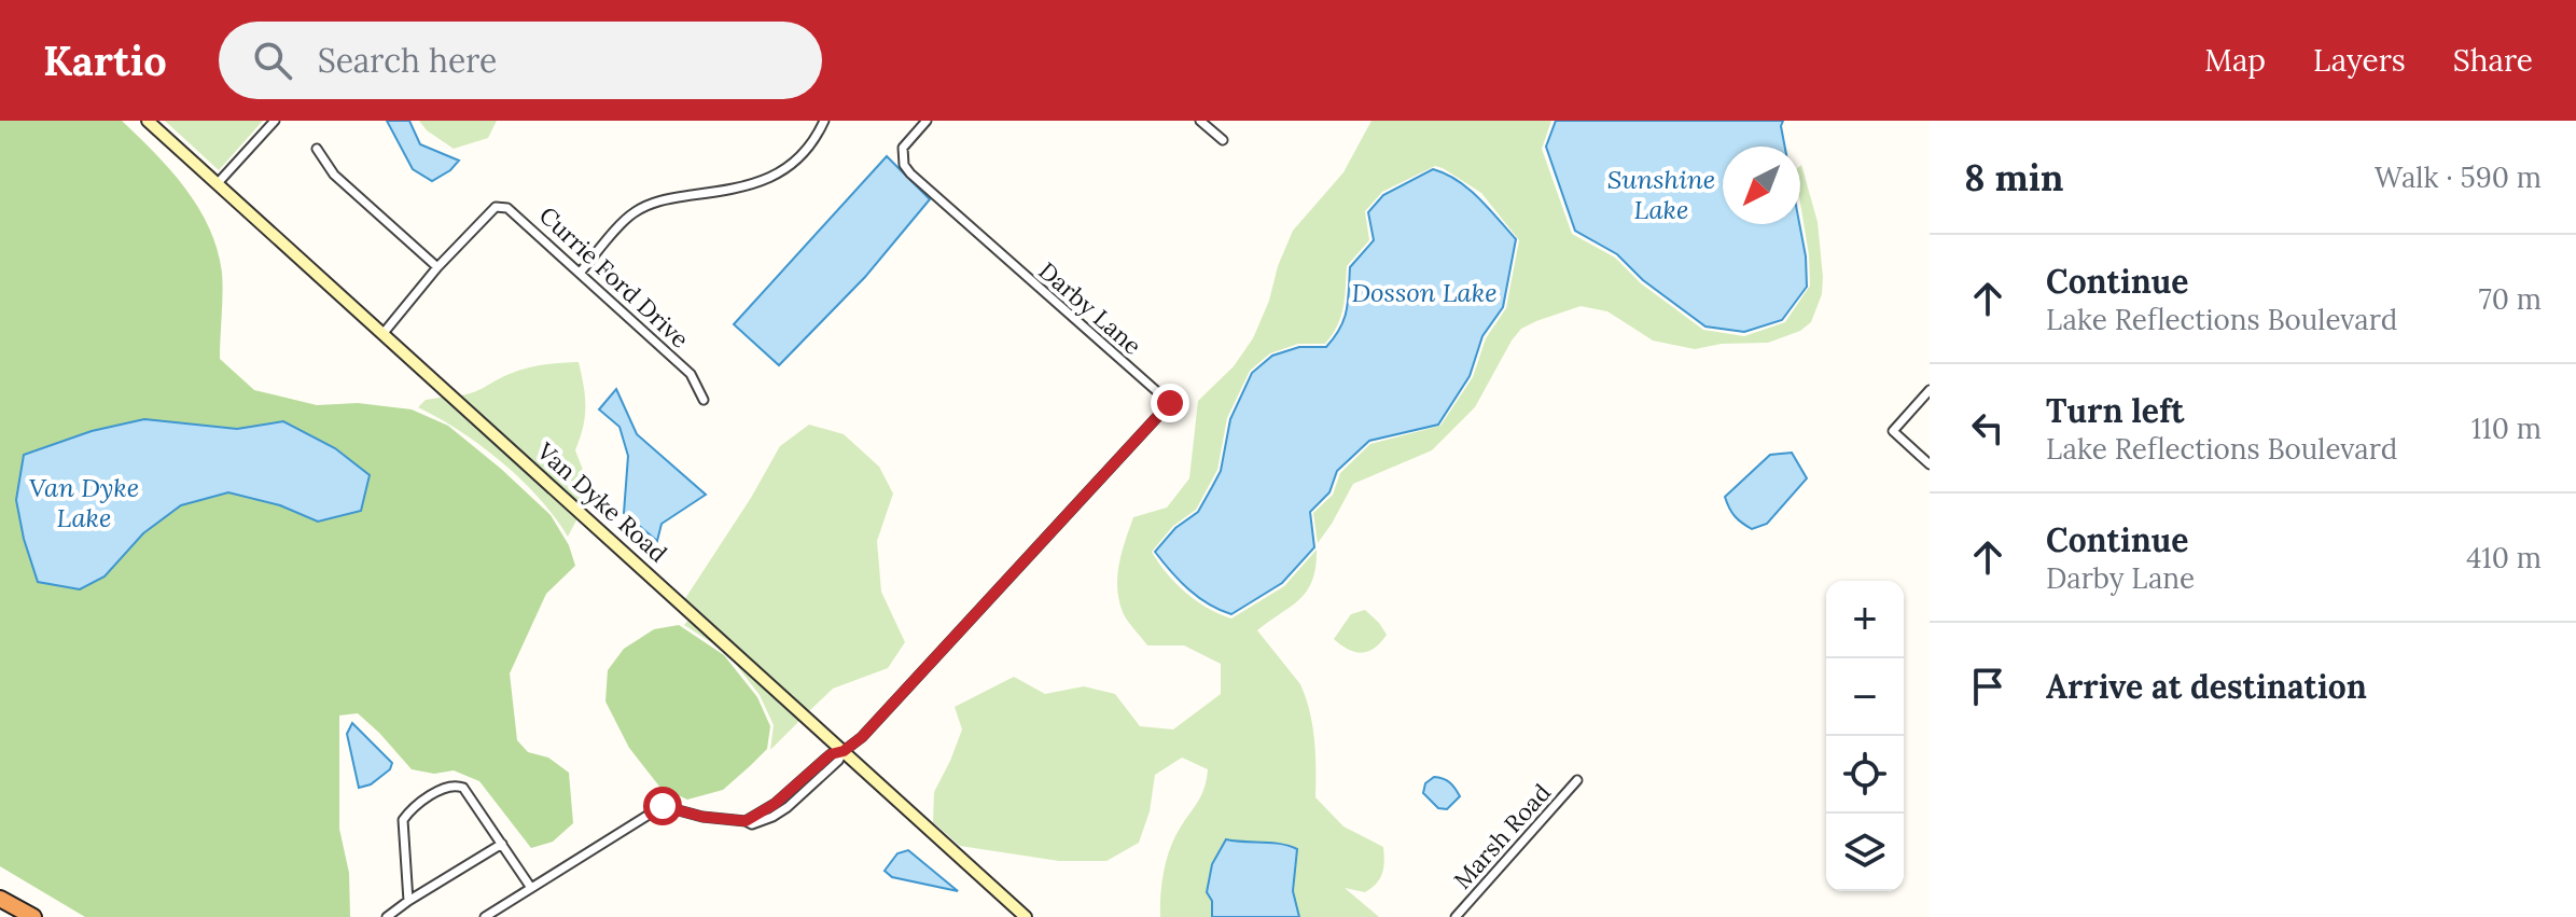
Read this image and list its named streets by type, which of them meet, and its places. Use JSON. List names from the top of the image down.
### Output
{
  "streets": {
    "main road": ["Van Dyke Road"],
    "street": ["Currie Ford Drive", "Darby Lane", "Marsh Road"]
  },
  "crossings": [
    ["Currie Ford Drive", "Van Dyke Road"],
    ["Darby Lane", "Van Dyke Road"]
  ],
  "water": ["Sunshine Lake", "Dosson Lake", "Van Dyke Lake"],
  "north": "bottom left",
  "page": {
    "header": "Kartio",
    "search": "Search here",
    "nav": ["Map", "Layers", "Share"],
    "heading": ["8 min", "Walk · 590 m"],
    "list": [
      ["Continue", "Lake Reflections Boulevard", "70 m"],
      ["Turn left", "Lake Reflections Boulevard", "110 m"],
      ["Continue", "Darby Lane", "410 m"],
      "Arrive at destination"
    ],
    "map_buttons": ["+", "−"]
  }
}
